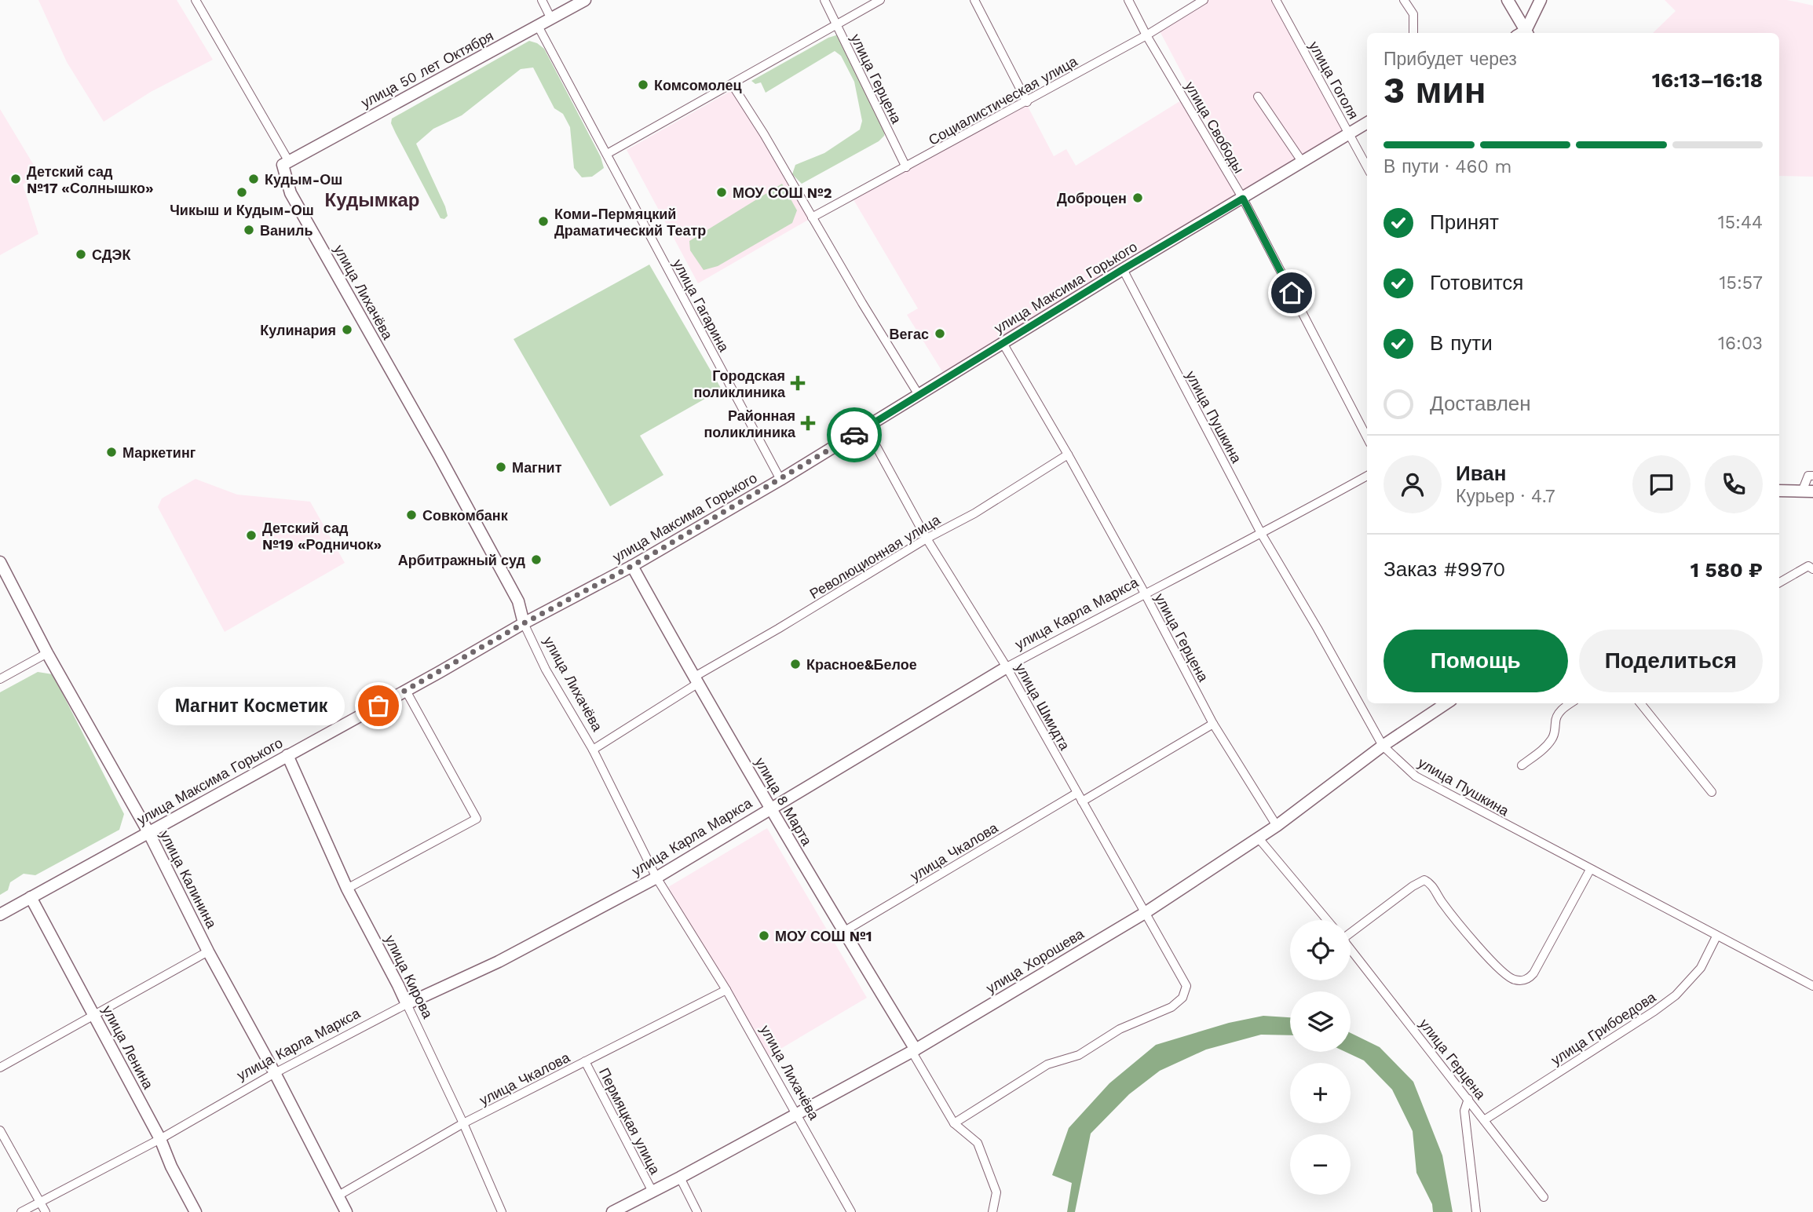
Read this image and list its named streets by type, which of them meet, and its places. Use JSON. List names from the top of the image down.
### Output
{
  "streets": {
    "street": [
      "улица 50 лет Октября",
      "улица Герцена",
      "улица Гоголя",
      "Социалистическая улица",
      "улица Свободы",
      "улица Максима Горького",
      "улица Лихачёва",
      "улица Гагарина",
      "улица Пушкина",
      "Революционная улица",
      "улица Карла Маркса",
      "улица Шмидта",
      "улица 8 Марта",
      "улица Чкалова",
      "улица Калинина",
      "улица Хорошева",
      "улица Кирова",
      "улица Грибоедова",
      "улица Ленина",
      "Пермяцкая улица"
    ]
  },
  "crossings": [
    ["улица 50 лет Октября", "улица Лихачёва"],
    ["улица 50 лет Октября", "улица Гагарина"],
    ["улица Герцена", "Социалистическая улица"],
    ["улица Герцена", "улица Максима Горького"],
    ["улица Герцена", "Революционная улица"],
    ["улица Герцена", "улица Карла Маркса"],
    ["улица Герцена", "улица Хорошева"],
    ["улица Герцена", "улица Грибоедова"],
    ["улица Гоголя", "улица Максима Горького"],
    ["Социалистическая улица", "улица Свободы"],
    ["улица Свободы", "улица Максима Горького"],
    ["улица Максима Горького", "улица Лихачёва"],
    ["улица Максима Горького", "улица Гагарина"],
    ["улица Максима Горького", "улица Пушкина"],
    ["улица Максима Горького", "улица Шмидта"],
    ["улица Максима Горького", "улица 8 Марта"],
    ["улица Максима Горького", "улица Калинина"],
    ["улица Максима Горького", "улица Кирова"],
    ["улица Максима Горького", "улица Ленина"],
    ["улица Лихачёва", "Революционная улица"],
    ["улица Лихачёва", "улица Карла Маркса"],
    ["улица Лихачёва", "улица Чкалова"],
    ["улица Лихачёва", "улица Хорошева"],
    ["улица Пушкина", "улица Карла Маркса"],
    ["улица Пушкина", "улица Хорошева"],
    ["улица Пушкина", "улица Грибоедова"],
    ["Революционная улица", "улица Шмидта"],
    ["Революционная улица", "улица 8 Марта"],
    ["улица Карла Маркса", "улица Шмидта"],
    ["улица Карла Маркса", "улица 8 Марта"],
    ["улица Карла Маркса", "улица Калинина"],
    ["улица Карла Маркса", "улица Кирова"],
    ["улица Карла Маркса", "улица Ленина"],
    ["улица Шмидта", "улица Чкалова"],
    ["улица Шмидта", "улица Хорошева"],
    ["улица 8 Марта", "улица Чкалова"],
    ["улица 8 Марта", "улица Хорошева"],
    ["улица Чкалова", "улица Калинина"],
    ["улица Чкалова", "улица Кирова"],
    ["улица Чкалова", "Пермяцкая улица"],
    ["улица Хорошева", "Пермяцкая улица"]
  ],
  "districts": ["Кудымкар"],
  "places": {
    "other": [
      "Комсомолец",
      "Детский сад №17 «Солнышко»",
      "Кудым-Ош",
      "Чикыш и Кудым-Ош",
      "МОУ СОШ №2",
      "Доброцен",
      "Коми-Пермяцкий Драматический Театр",
      "Ваниль",
      "СДЭК",
      "Кулинария",
      "Вегас",
      "Маркетинг",
      "Магнит",
      "Совкомбанк",
      "Детский сад №19 «Родничок»",
      "Арбитражный суд",
      "Красное&Белое",
      "Магнит Косметик",
      "МОУ СОШ №1"
    ],
    "health": ["Городская поликлиника", "Районная поликлиника"]
  },
  "page": {
    "heading": ["3 мин", "Прибудет через", "16:13–16:18"],
    "panel": [
      "Иван",
      "Курьер · 4.7",
      "Заказ #9970",
      "1 580 ₽"
    ],
    "bar": "В пути · 460 m",
    "list": [
      ["Принят", "15:44"],
      ["Готовится", "15:57"],
      ["В пути", "16:03"],
      "Доставлен"
    ],
    "buttons": ["Помощь", "Поделиться"],
    "bubble": "Магнит Косметик",
    "map_buttons": ["+", "−"]
  }
}
